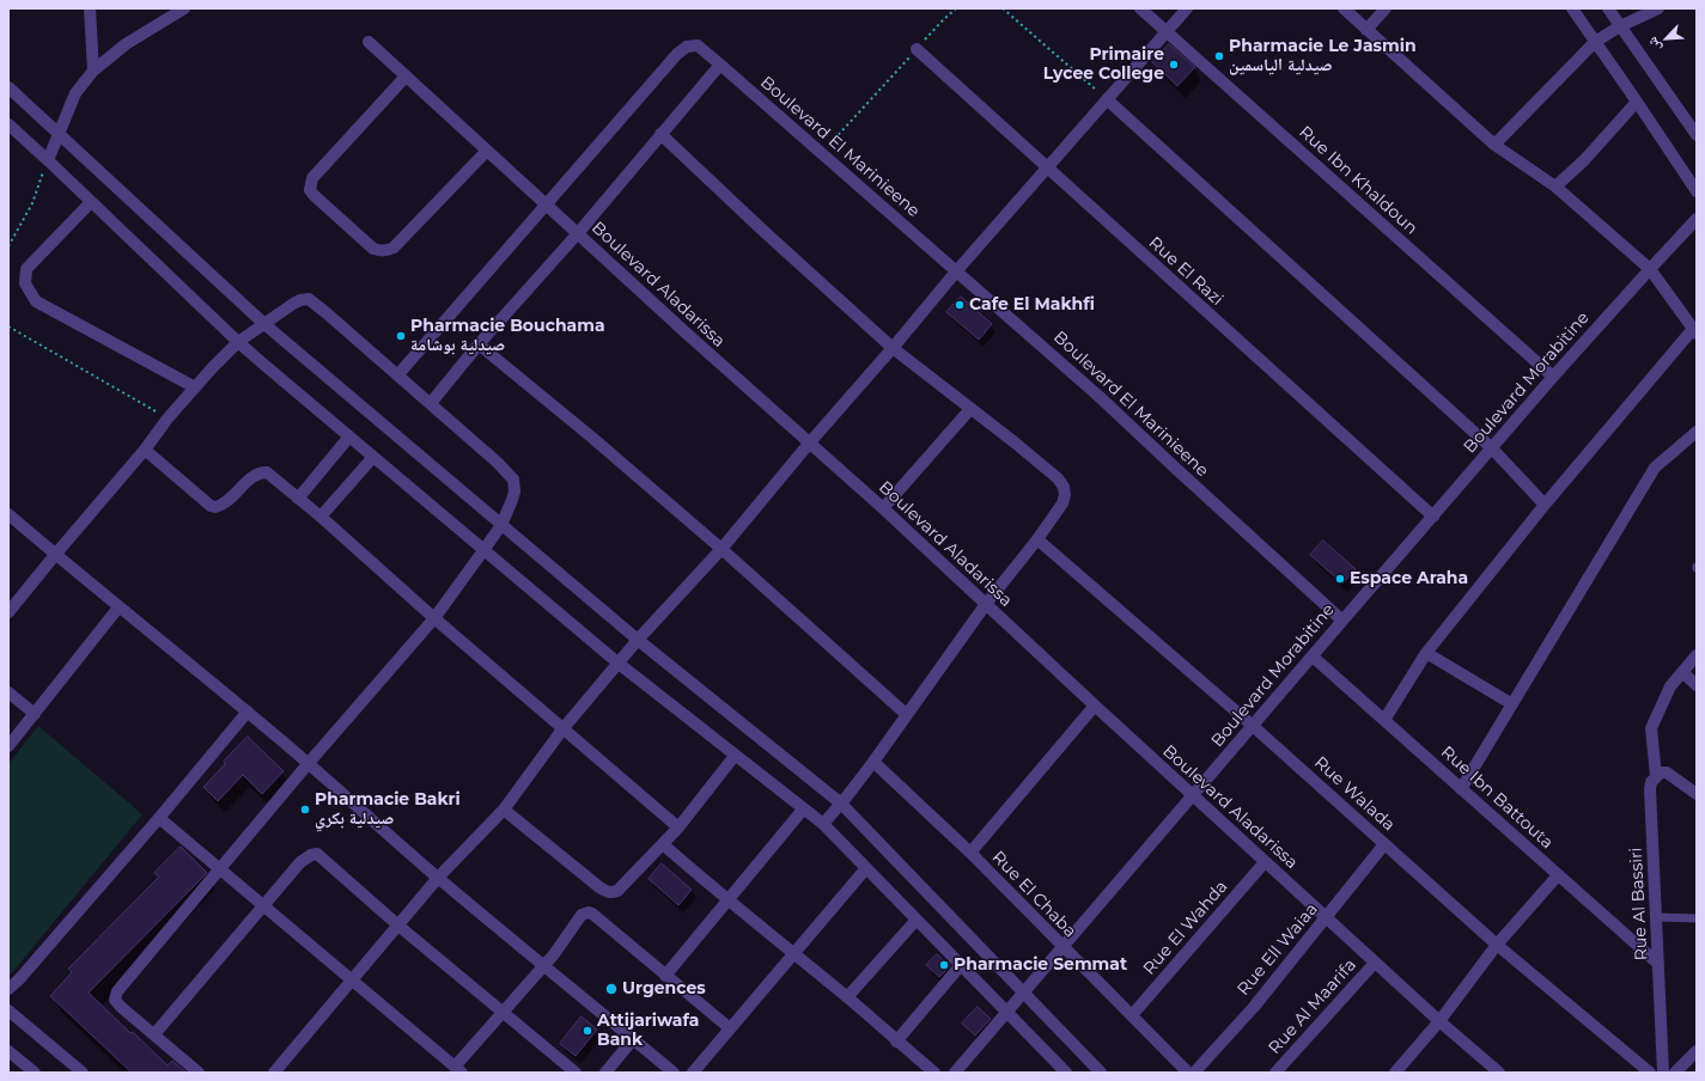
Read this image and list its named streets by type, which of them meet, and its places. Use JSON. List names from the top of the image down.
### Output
{
  "streets": {
    "street": [
      "Boulevard El Marinieene",
      "Rue Ibn Khaldoun",
      "Rue El Razi",
      "Boulevard Aladarissa",
      "Boulevard Morabitine",
      "Rue Walada",
      "Rue Ibn Battouta",
      "Rue El Chaba",
      "Rue Al Bassiri",
      "Rue El Wahda",
      "Rue Ell Waiaa",
      "Rue Al Maarifa"
    ]
  },
  "crossings": [
    ["Boulevard El Marinieene", "Boulevard Aladarissa"],
    ["Boulevard El Marinieene", "Boulevard Morabitine"],
    ["Rue Ibn Khaldoun", "Boulevard Morabitine"],
    ["Rue El Razi", "Boulevard Morabitine"],
    ["Boulevard Aladarissa", "Boulevard Morabitine"],
    ["Boulevard Aladarissa", "Rue El Wahda"],
    ["Boulevard Aladarissa", "Rue Ell Waiaa"],
    ["Boulevard Aladarissa", "Rue Al Maarifa"],
    ["Boulevard Morabitine", "Rue Walada"],
    ["Boulevard Morabitine", "Rue Ibn Battouta"],
    ["Boulevard Morabitine", "Rue El Chaba"],
    ["Rue Walada", "Rue Ell Waiaa"],
    ["Rue Ibn Battouta", "Rue Al Bassiri"],
    ["Rue El Chaba", "Rue El Wahda"]
  ],
  "places": [
    "Pharmacie Le Jasmin صيدلية الياسمين",
    "Primaire Lycee College",
    "Cafe El Makhfi",
    "Pharmacie Bouchama صيدلية بوشامة",
    "Espace Araha",
    "Pharmacie Bakri صيدلية بكري",
    "Pharmacie Semmat",
    "Urgences",
    "Attijariwafa Bank"
  ],
  "north": "bottom left"
}
